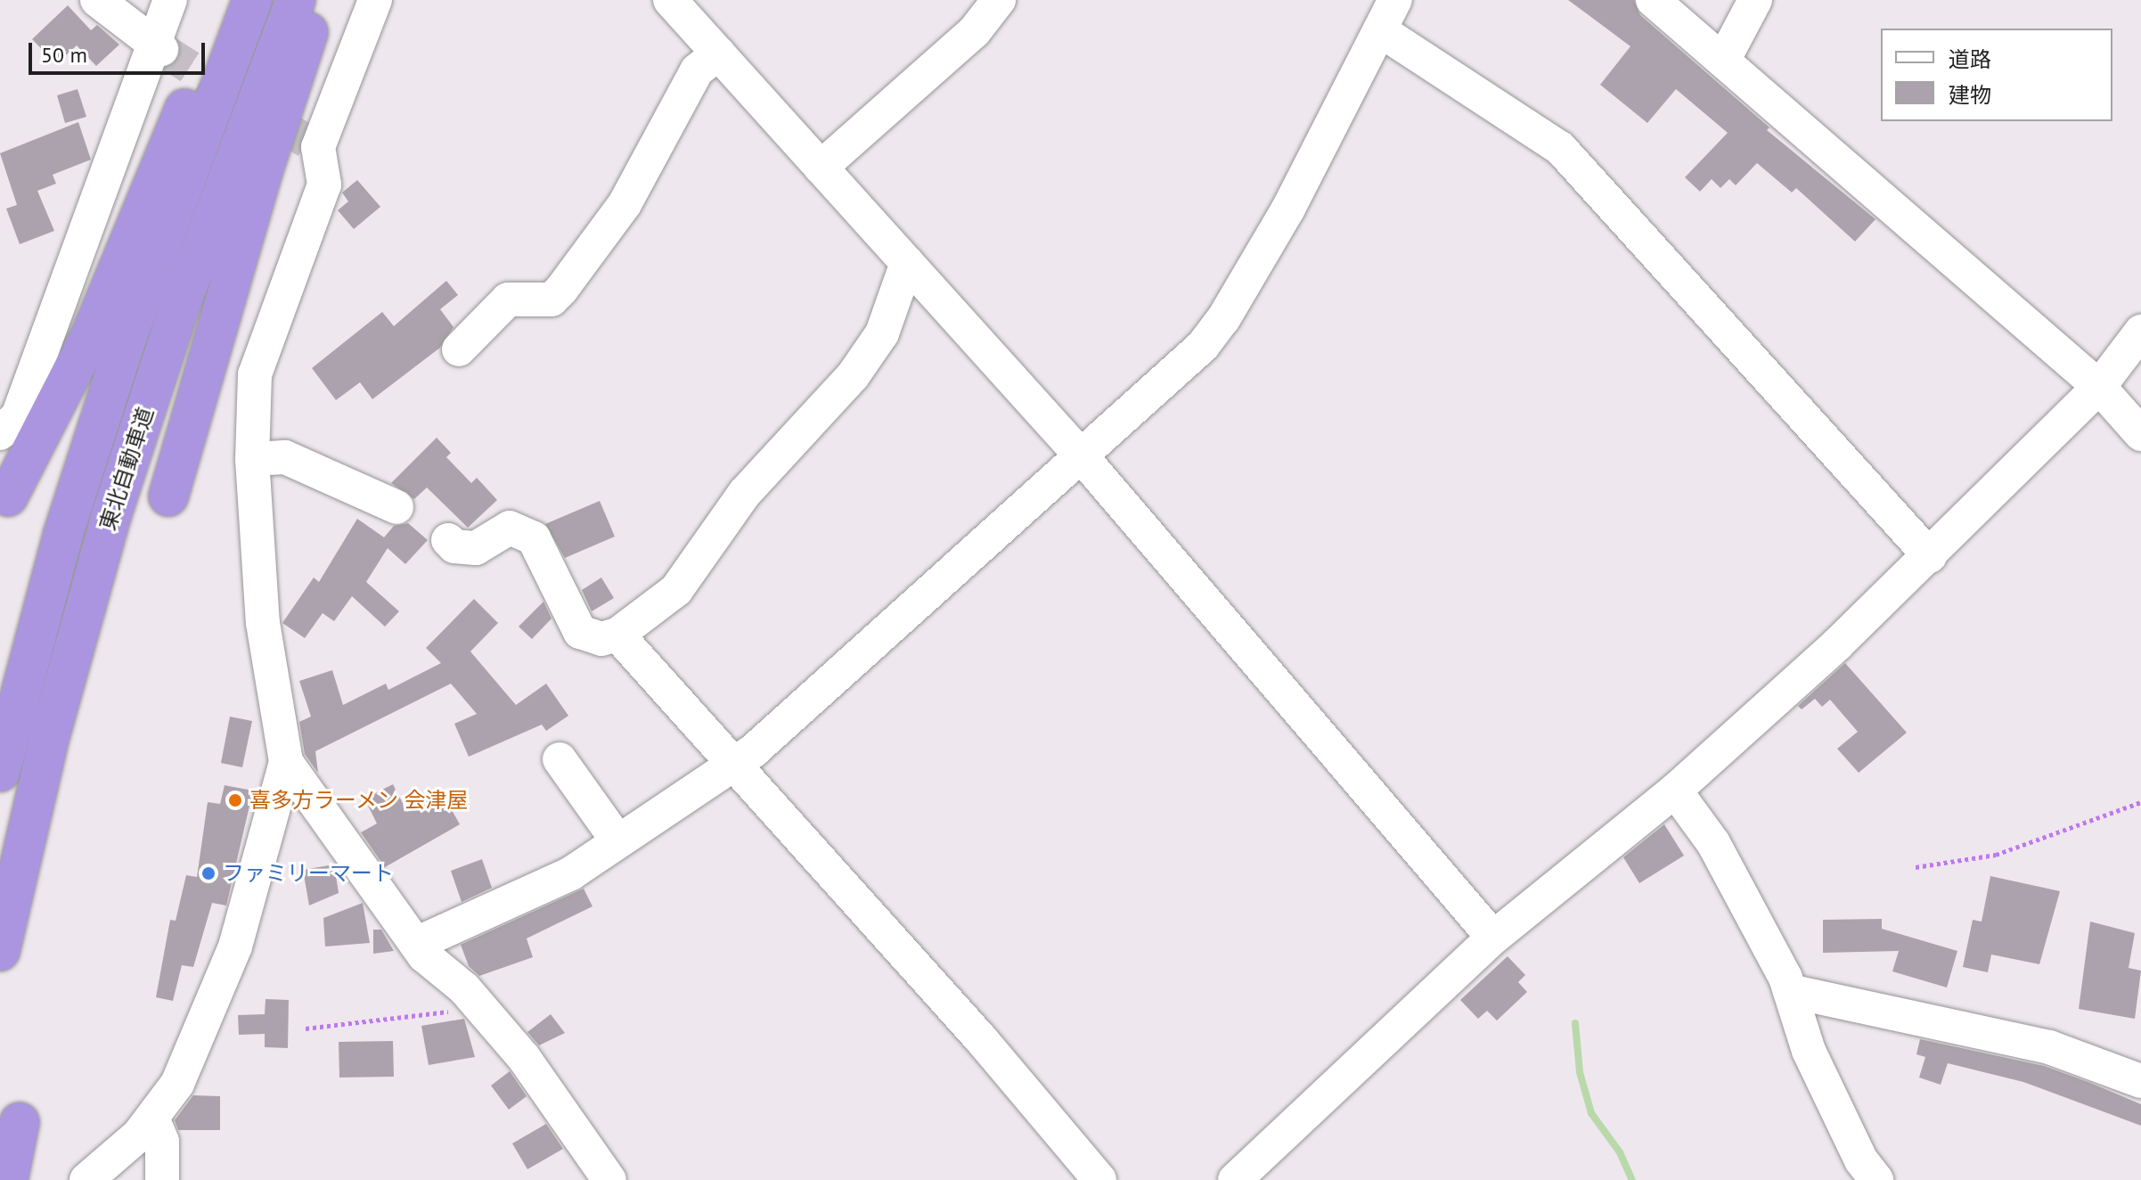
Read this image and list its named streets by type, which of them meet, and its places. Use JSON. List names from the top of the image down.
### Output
{
  "streets": {
    "highway": ["東北自動車道"]
  },
  "places": ["喜多方ラーメン 会津屋", "ファミリーマート"],
  "legend": ["道路", "建物"],
  "scale_bar": "50 m"
}
